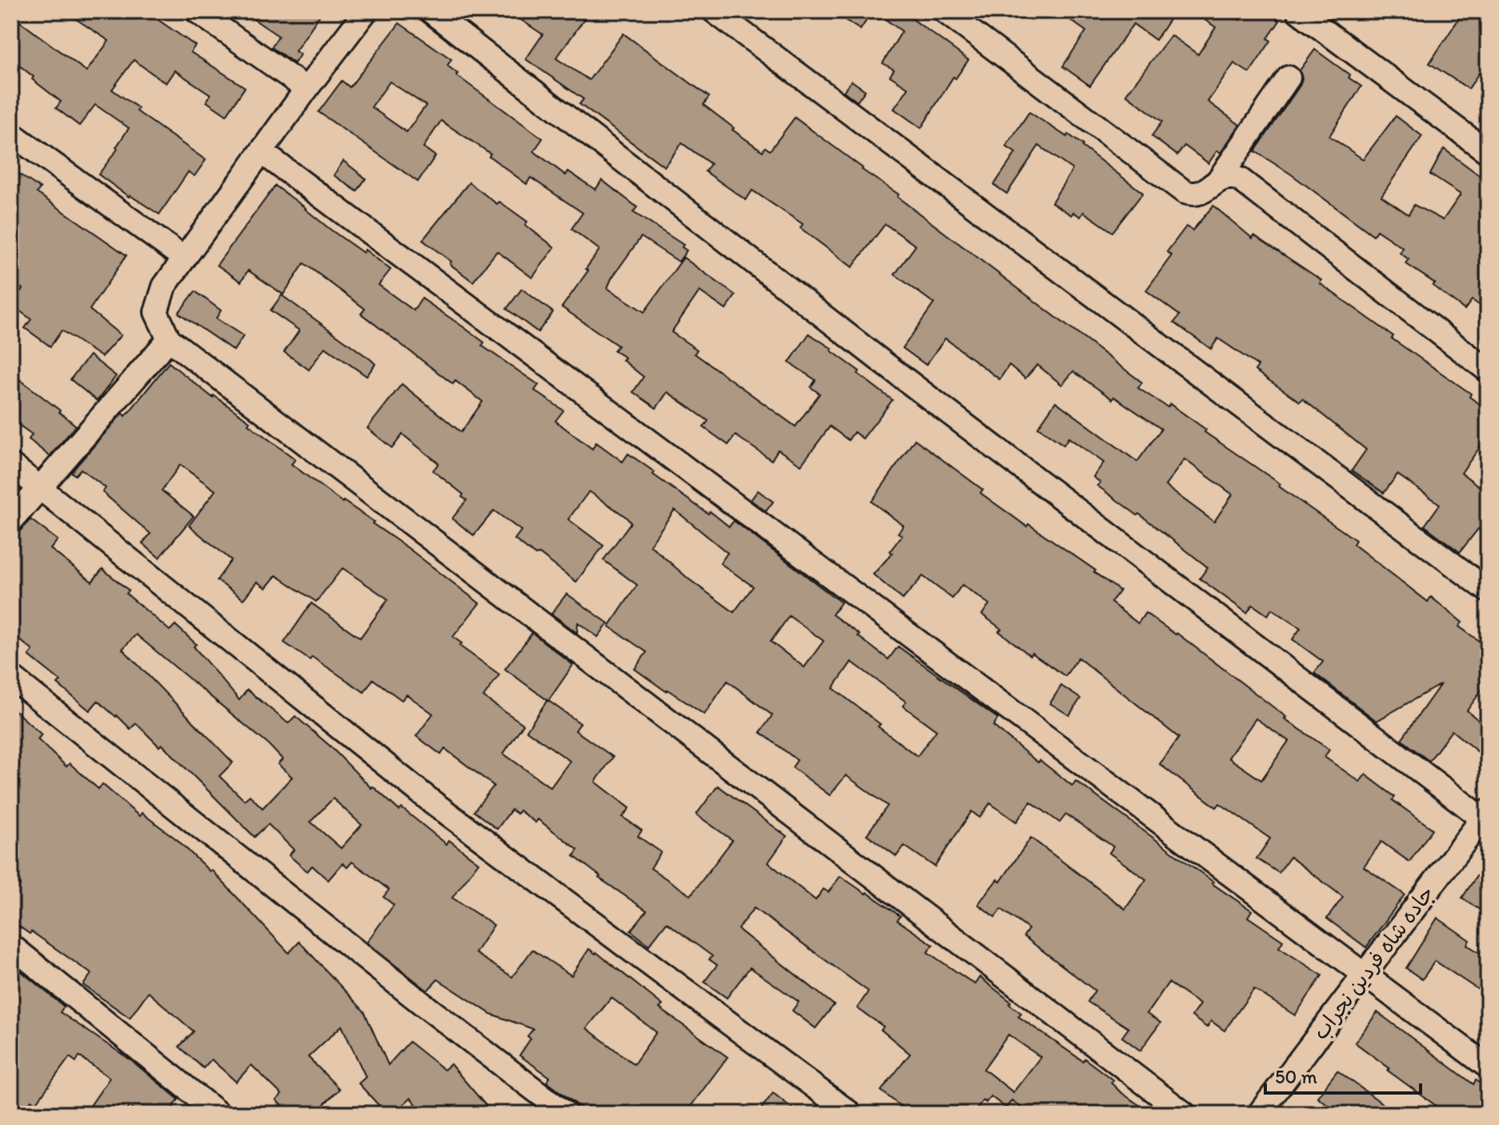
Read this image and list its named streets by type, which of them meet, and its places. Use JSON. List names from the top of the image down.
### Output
{
  "streets": {
    "street": ["جاده شاه فردین نجراب"]
  },
  "scale_bar": "50 m"
}
